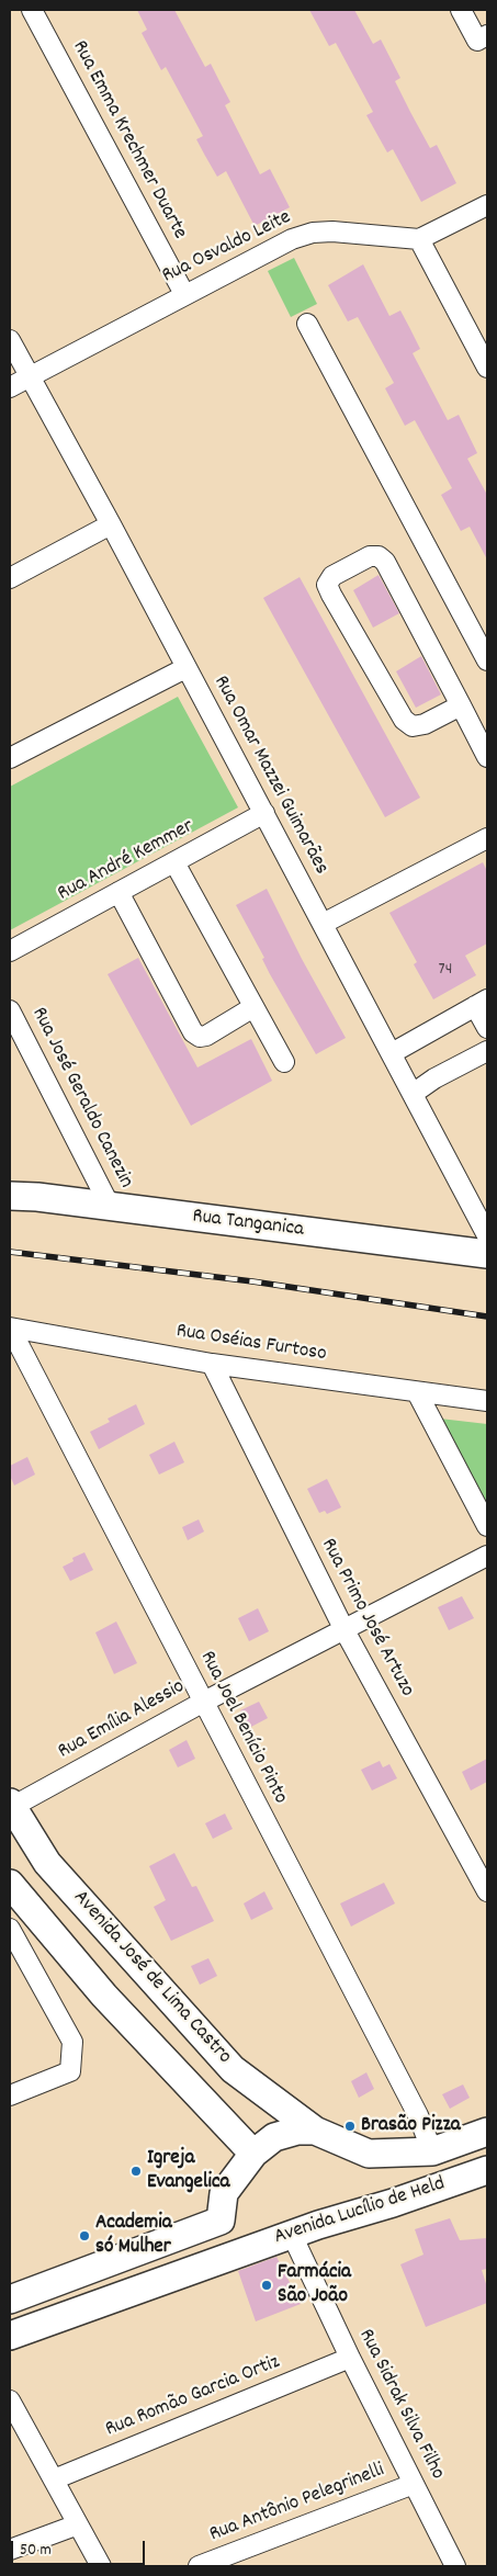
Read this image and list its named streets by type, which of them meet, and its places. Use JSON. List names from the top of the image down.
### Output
{
  "streets": {
    "street": [
      "Rua Emma Krechmer Duarte",
      "Rua Osvaldo Leite",
      "Rua Omar Mazzei Guimarães",
      "Rua André Kemmer",
      "Rua José Geraldo Canezin",
      "Rua Tanganica",
      "Rua Oséias Furtoso",
      "Rua Primo José Artuzo",
      "Rua Emília Alessio",
      "Rua Joel Benício Pinto",
      "Avenida José de Lima Castro",
      "Avenida Lucílio de Held",
      "Rua Romão Garcia Ortiz",
      "Rua Sidrak Silva Filho",
      "Rua Antônio Pelegrinelli"
    ]
  },
  "crossings": [
    ["Rua Emma Krechmer Duarte", "Rua Osvaldo Leite"],
    ["Rua Osvaldo Leite", "Rua Omar Mazzei Guimarães"],
    ["Rua Omar Mazzei Guimarães", "Rua André Kemmer"],
    ["Rua José Geraldo Canezin", "Rua Tanganica"],
    ["Rua Oséias Furtoso", "Rua Primo José Artuzo"],
    ["Rua Oséias Furtoso", "Rua Joel Benício Pinto"],
    ["Rua Primo José Artuzo", "Rua Emília Alessio"],
    ["Rua Emília Alessio", "Rua Joel Benício Pinto"],
    ["Rua Emília Alessio", "Avenida José de Lima Castro"],
    ["Rua Joel Benício Pinto", "Avenida José de Lima Castro"],
    ["Rua Joel Benício Pinto", "Avenida Lucílio de Held"],
    ["Avenida José de Lima Castro", "Avenida Lucílio de Held"],
    ["Avenida Lucílio de Held", "Rua Sidrak Silva Filho"],
    ["Rua Romão Garcia Ortiz", "Rua Sidrak Silva Filho"],
    ["Rua Sidrak Silva Filho", "Rua Antônio Pelegrinelli"]
  ],
  "places": [
    "Brasão Pizza",
    "Igreja Evangelica",
    "Academia só Mulher",
    "Farmácia São João"
  ],
  "house_numbers": ["74"],
  "scale_bar": "50 m"
}
